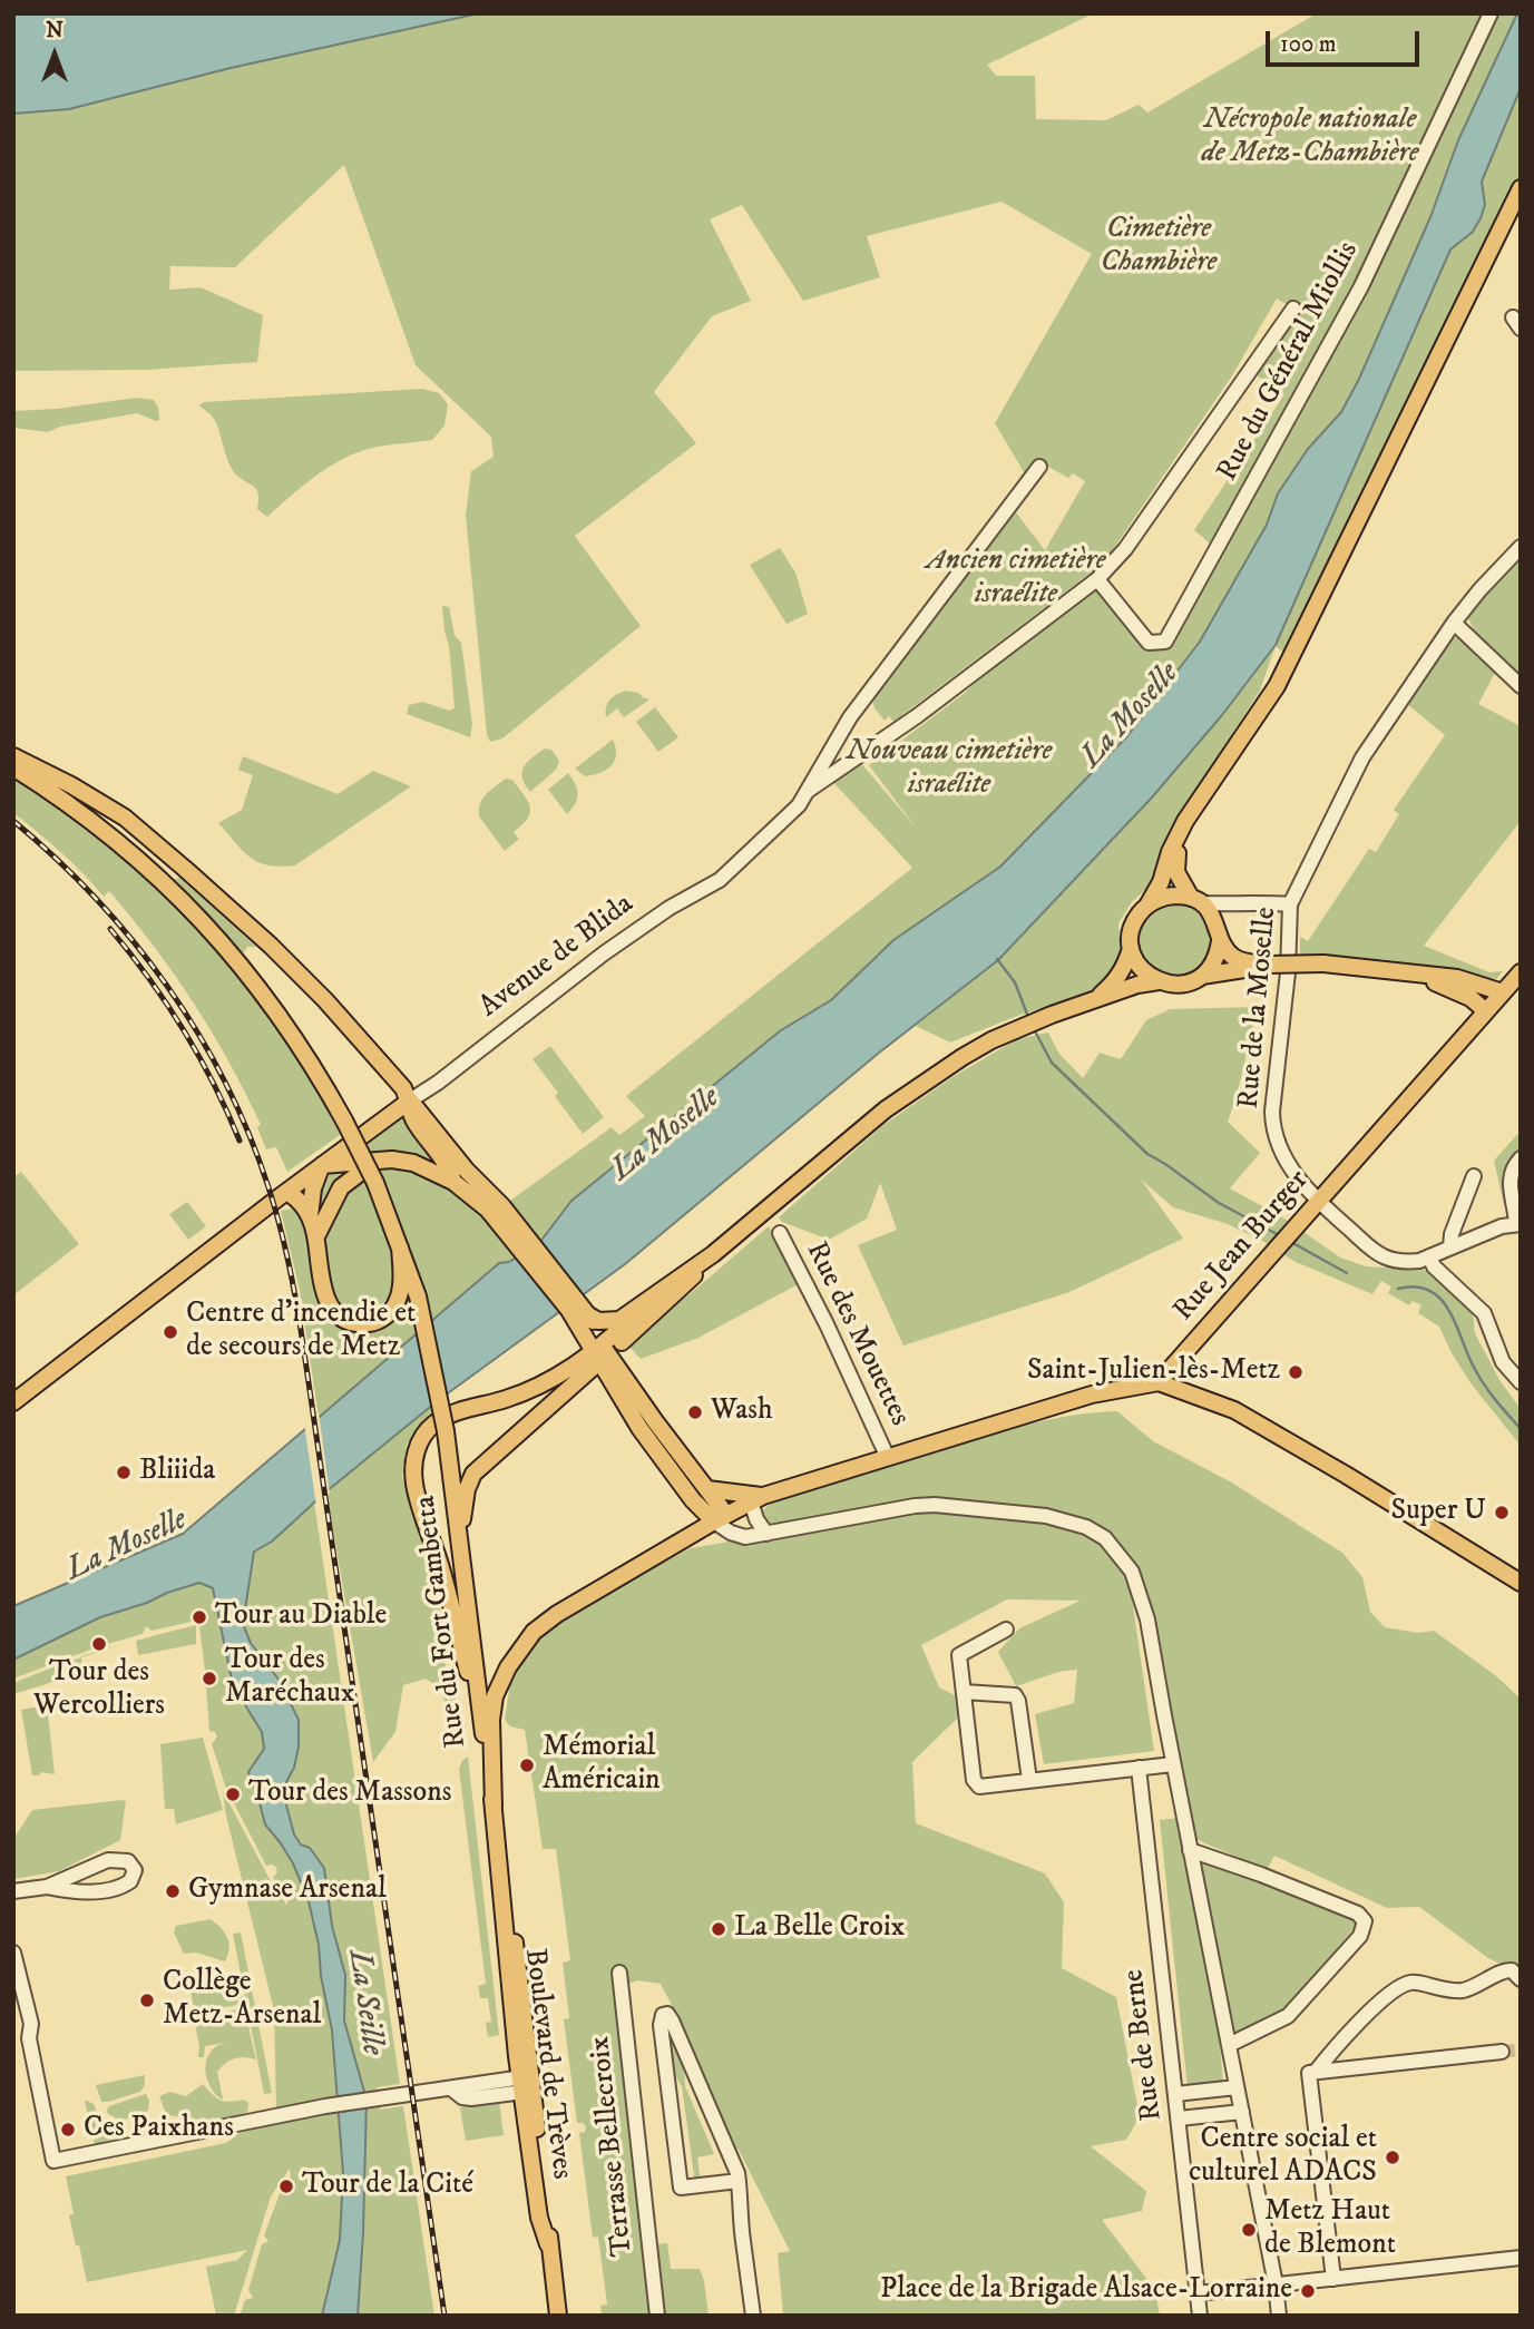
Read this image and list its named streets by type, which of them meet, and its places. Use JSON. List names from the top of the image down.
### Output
{
  "streets": {
    "main road": [
      "Avenue de Blida",
      "Rue Jean Burger",
      "Rue du Fort Gambetta",
      "Boulevard de Trèves"
    ],
    "street": [
      "Rue du Général Miollis",
      "Rue de la Moselle",
      "Rue des Mouettes",
      "Rue de Berne",
      "Terrasse Bellecroix"
    ]
  },
  "crossings": [
    ["Rue de la Moselle", "Rue Jean Burger"],
    ["Rue du Fort Gambetta", "Boulevard de Trèves"]
  ],
  "water": ["La Moselle", "La Seille"],
  "parks": [
    "Nécropole nationale de Metz-Chambière",
    "Cimetière Chambière",
    "Ancien cimetière israélite",
    "Nouveau cimetière israélite"
  ],
  "places": [
    "Centre d’incendie et de secours de Metz",
    "Saint-Julien-lès-Metz",
    "Wash",
    "Bliiida",
    "Super U",
    "Tour au Diable",
    "Tour des Wercolliers",
    "Tour des Maréchaux",
    "Mémorial Américain",
    "Tour des Massons",
    "Gymnase Arsenal",
    "La Belle Croix",
    "Collège Metz-Arsenal",
    "Ces Paixhans",
    "Centre social et culturel ADACS",
    "Tour de la Cité",
    "Metz Haut de Blemont",
    "Place de la Brigade Alsace-Lorraine"
  ],
  "scale_bar": "100 m",
  "north": "top"
}
